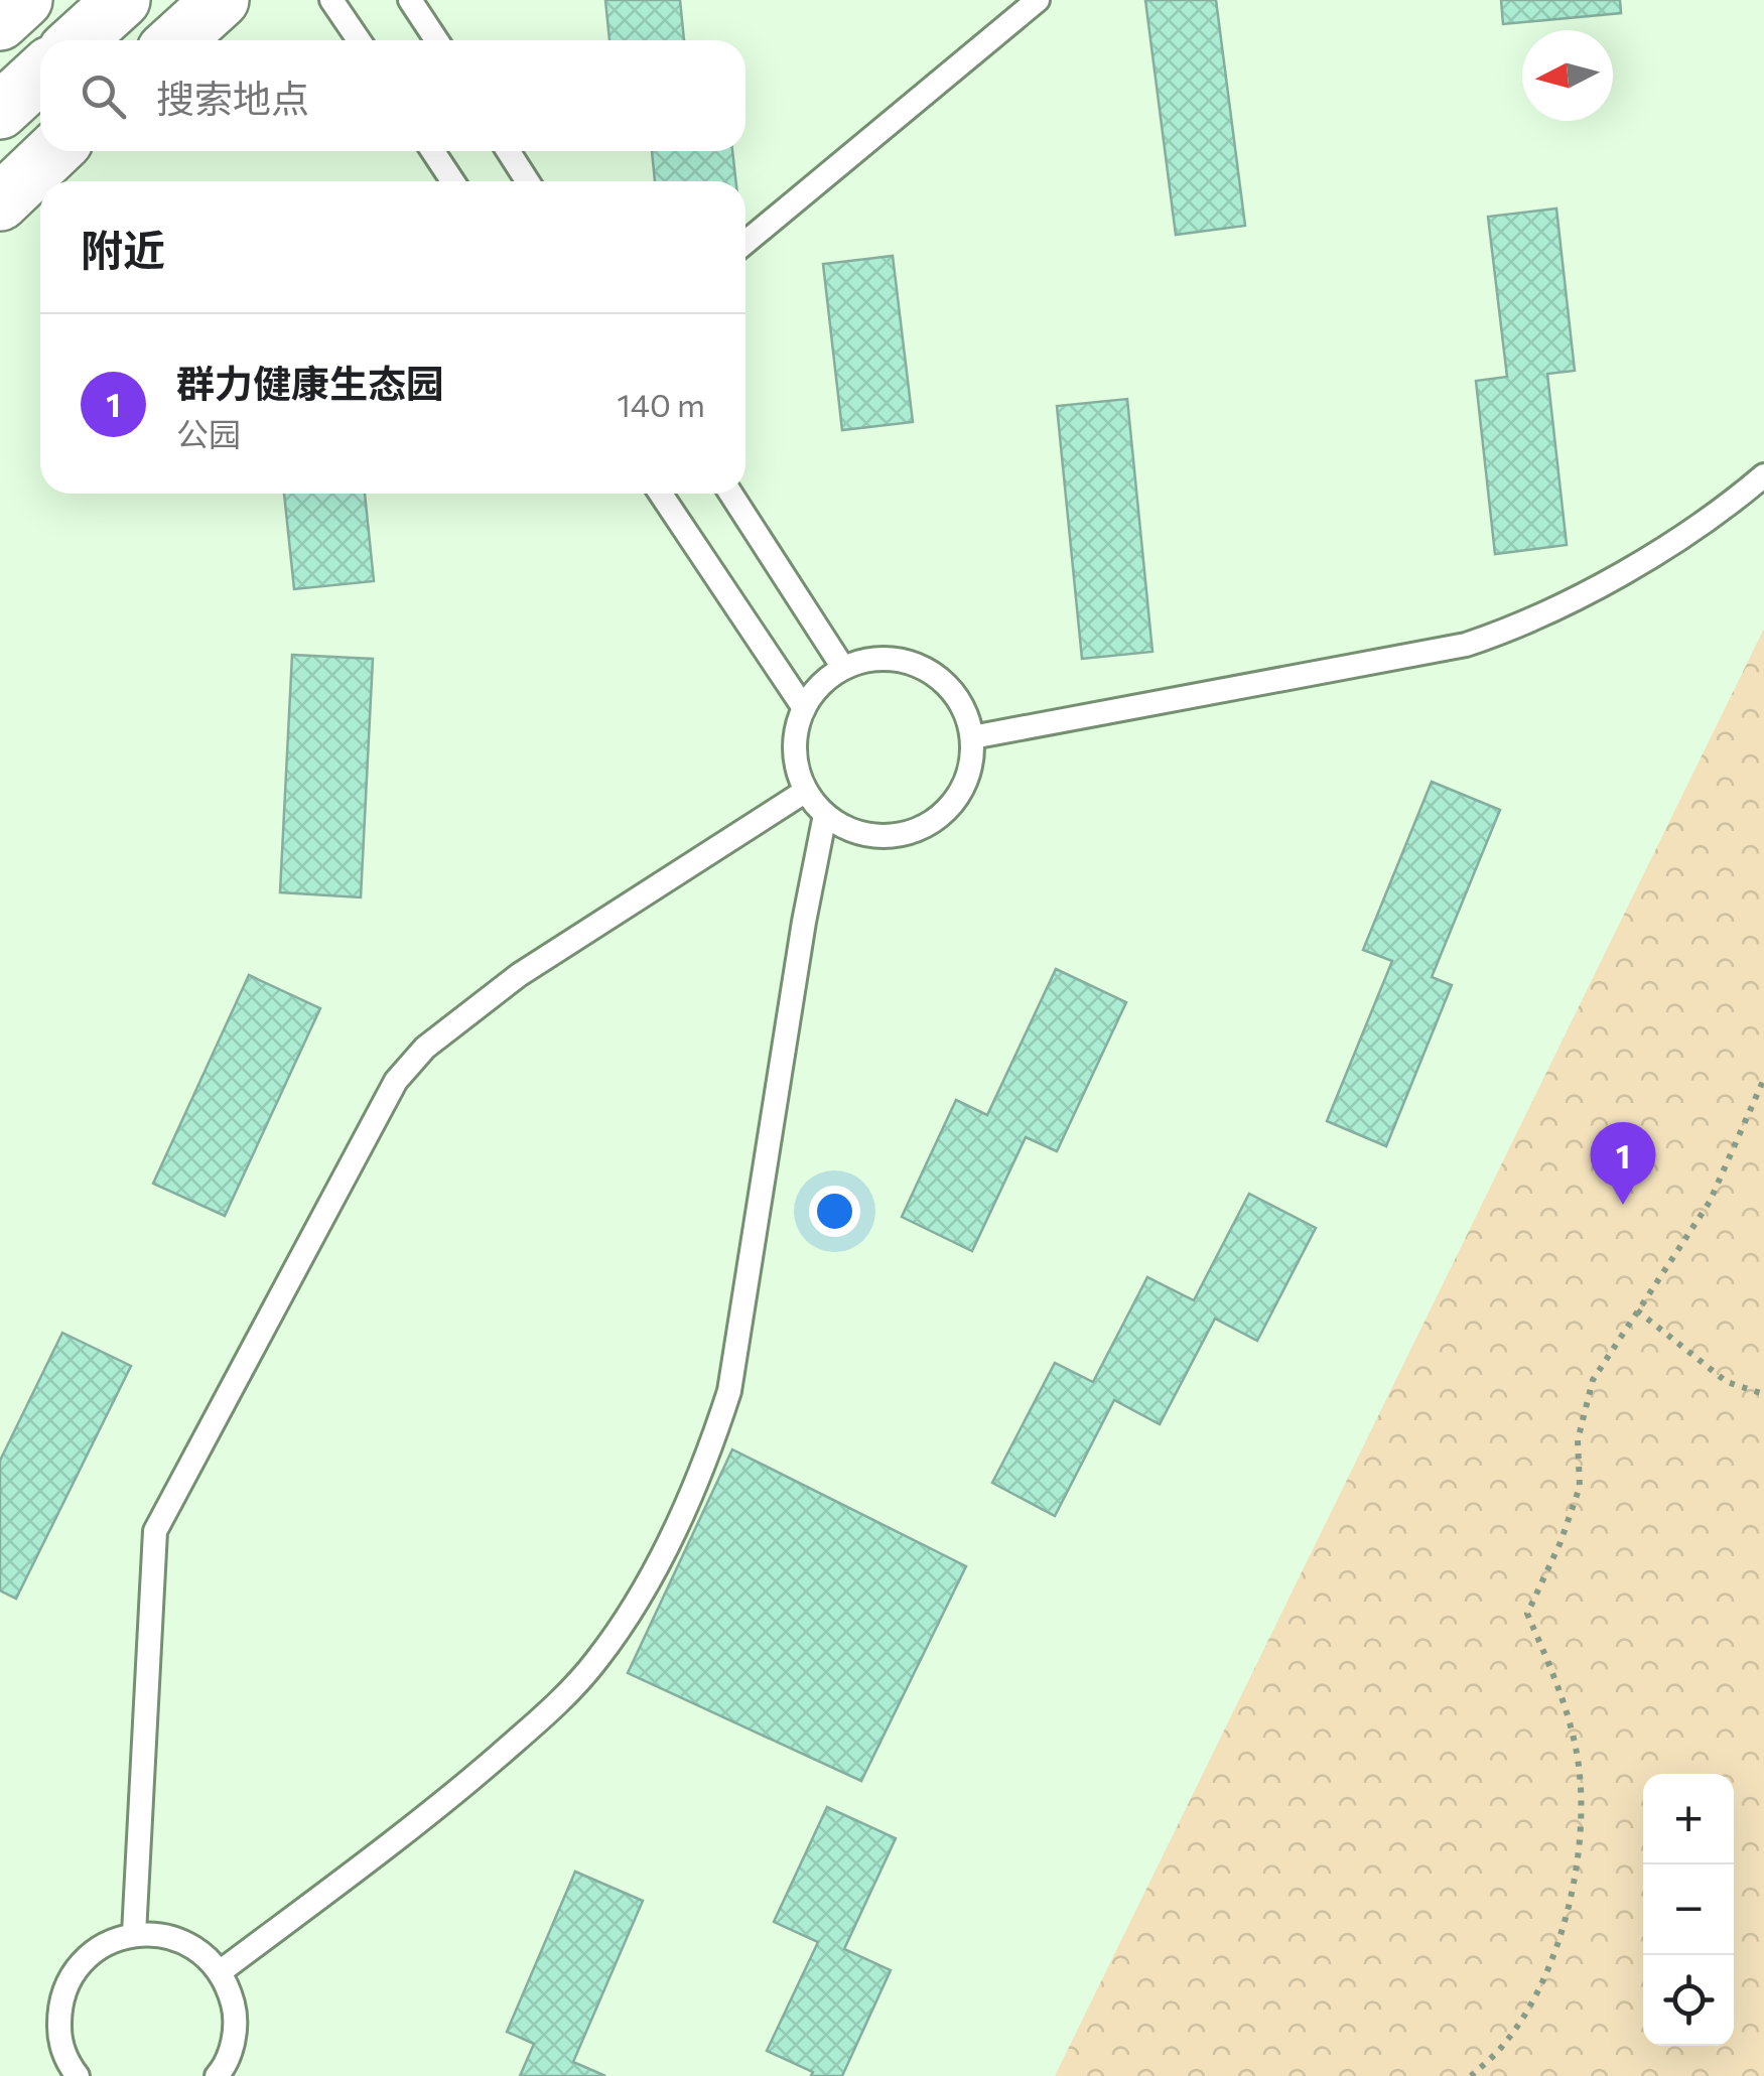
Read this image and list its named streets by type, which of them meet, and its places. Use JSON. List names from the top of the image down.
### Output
{
  "north": "left",
  "page": {
    "search": "搜索地点",
    "heading": "附近",
    "list": [
      {
        "mark": "1",
        "name": "群力健康生态园",
        "note": "公园",
        "value": "140 m"
      }
    ],
    "pins": "1",
    "map_buttons": ["+", "−"]
  }
}
